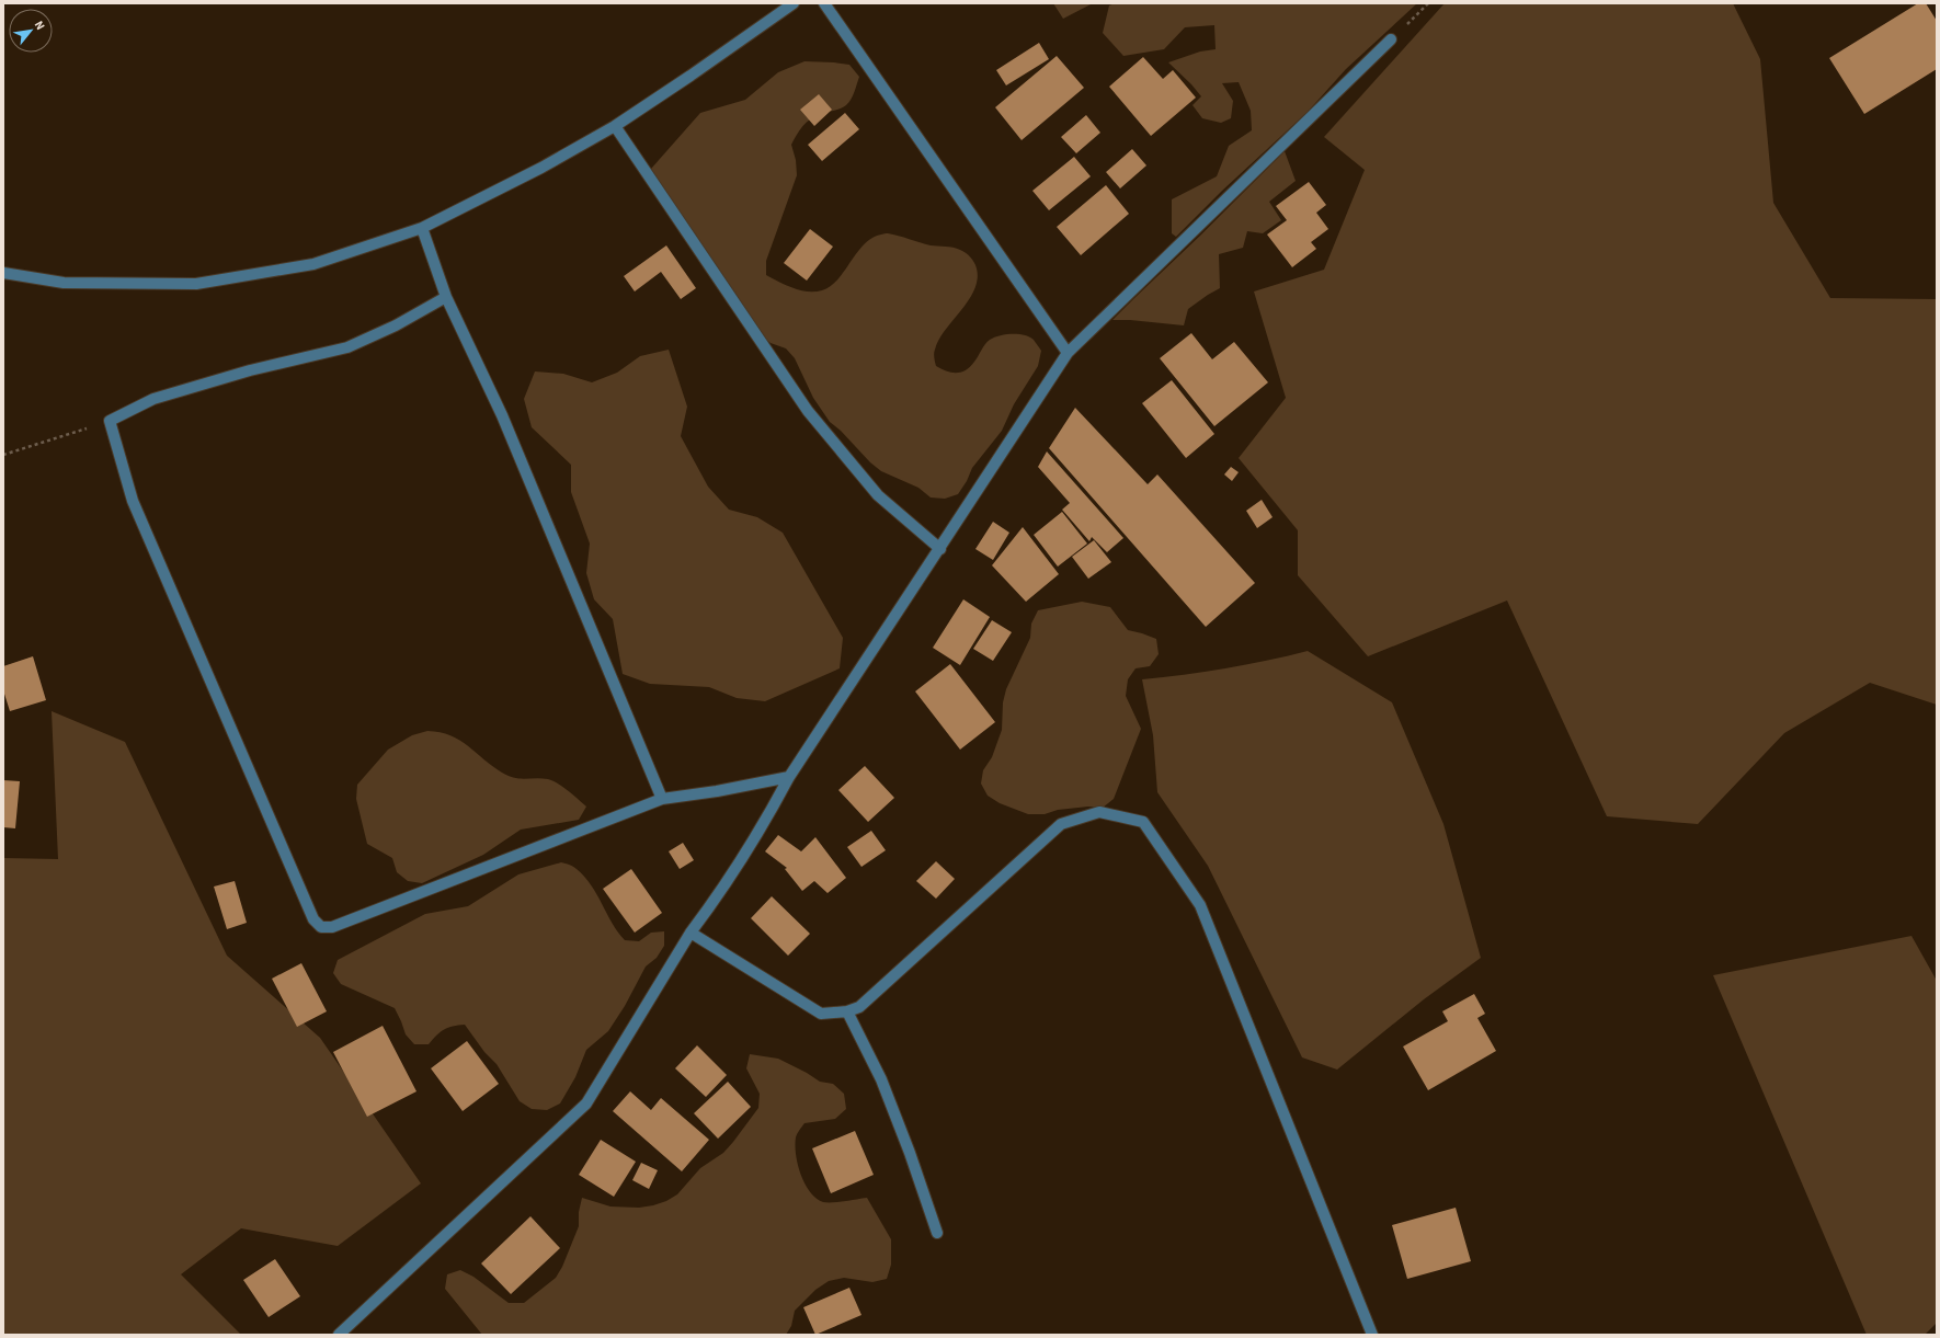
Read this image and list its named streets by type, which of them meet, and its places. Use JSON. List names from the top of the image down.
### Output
{
  "north": "top right"
}
